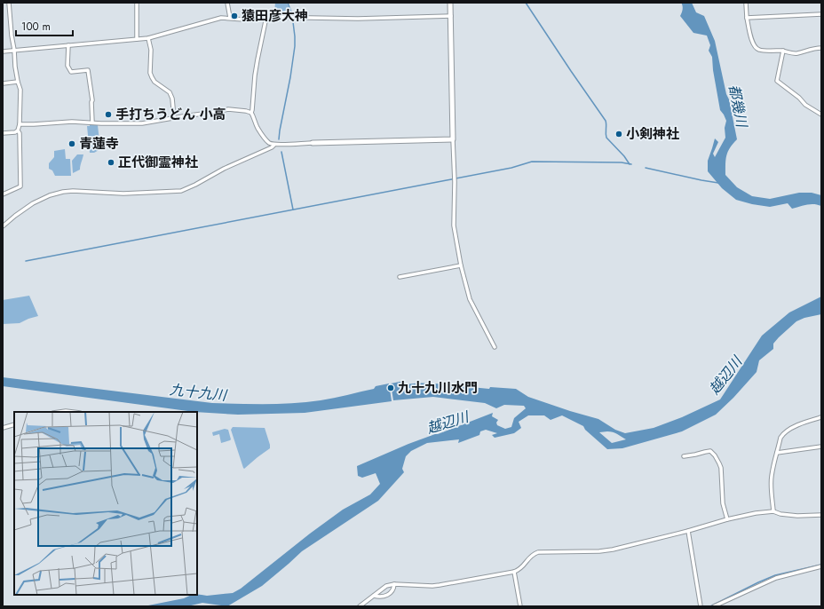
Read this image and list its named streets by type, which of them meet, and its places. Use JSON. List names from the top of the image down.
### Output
{
  "water": ["都幾川", "越辺川", "九十九川"],
  "places": [
    "猿田彦大神",
    "手打ちうどん 小高",
    "小剣神社",
    "青蓮寺",
    "正代御霊神社",
    "九十九川水門"
  ],
  "scale_bar": "100 m"
}
